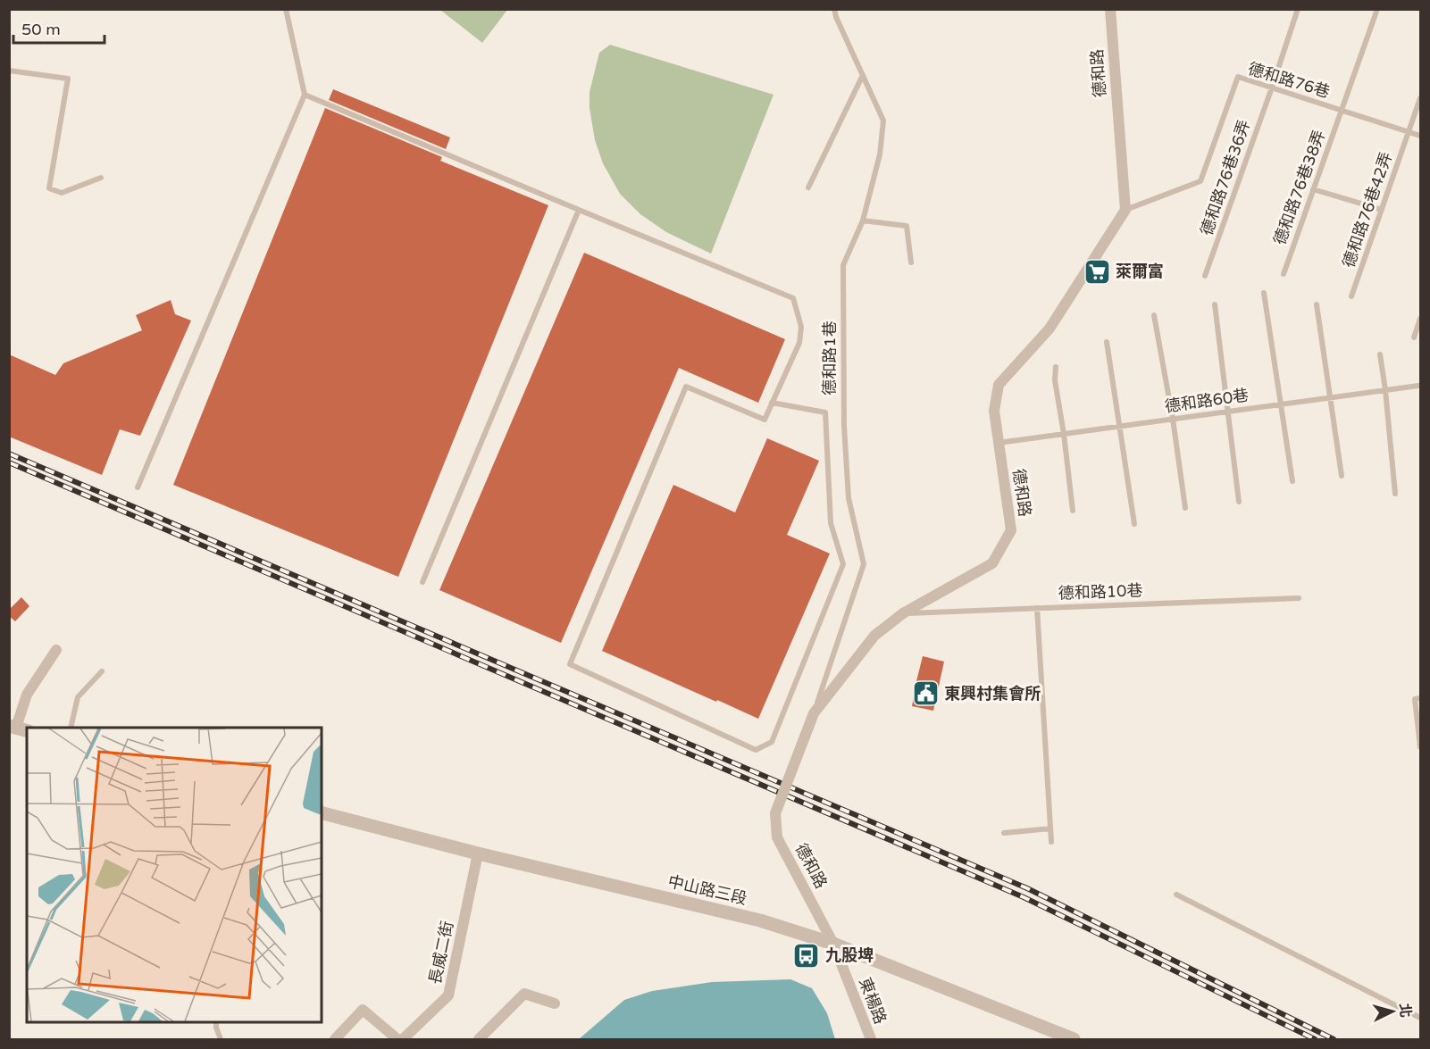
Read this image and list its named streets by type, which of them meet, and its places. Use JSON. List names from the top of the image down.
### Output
{
  "streets": {
    "street": [
      "德和路",
      "中山路三段",
      "長威二街",
      "東楊路"
    ],
    "lane": [
      "德和路76巷",
      "德和路76巷36弄",
      "德和路76巷38弄",
      "德和路76巷42弄",
      "德和路1巷",
      "德和路60巷",
      "德和路10巷"
    ]
  },
  "crossings": [
    ["德和路", "德和路76巷"],
    ["德和路", "德和路1巷"],
    ["德和路", "德和路60巷"],
    ["德和路", "德和路10巷"],
    ["德和路", "中山路三段"],
    ["德和路", "東楊路"],
    ["德和路76巷", "德和路76巷36弄"],
    ["德和路76巷", "德和路76巷38弄"],
    ["德和路76巷", "德和路76巷42弄"],
    ["中山路三段", "長威二街"],
    ["中山路三段", "東楊路"]
  ],
  "places": {
    "supermarket": ["萊爾富"],
    "public building": ["東興村集會所"],
    "bus stop": ["九股埤"]
  },
  "scale_bar": "50 m",
  "north": "right"
}
